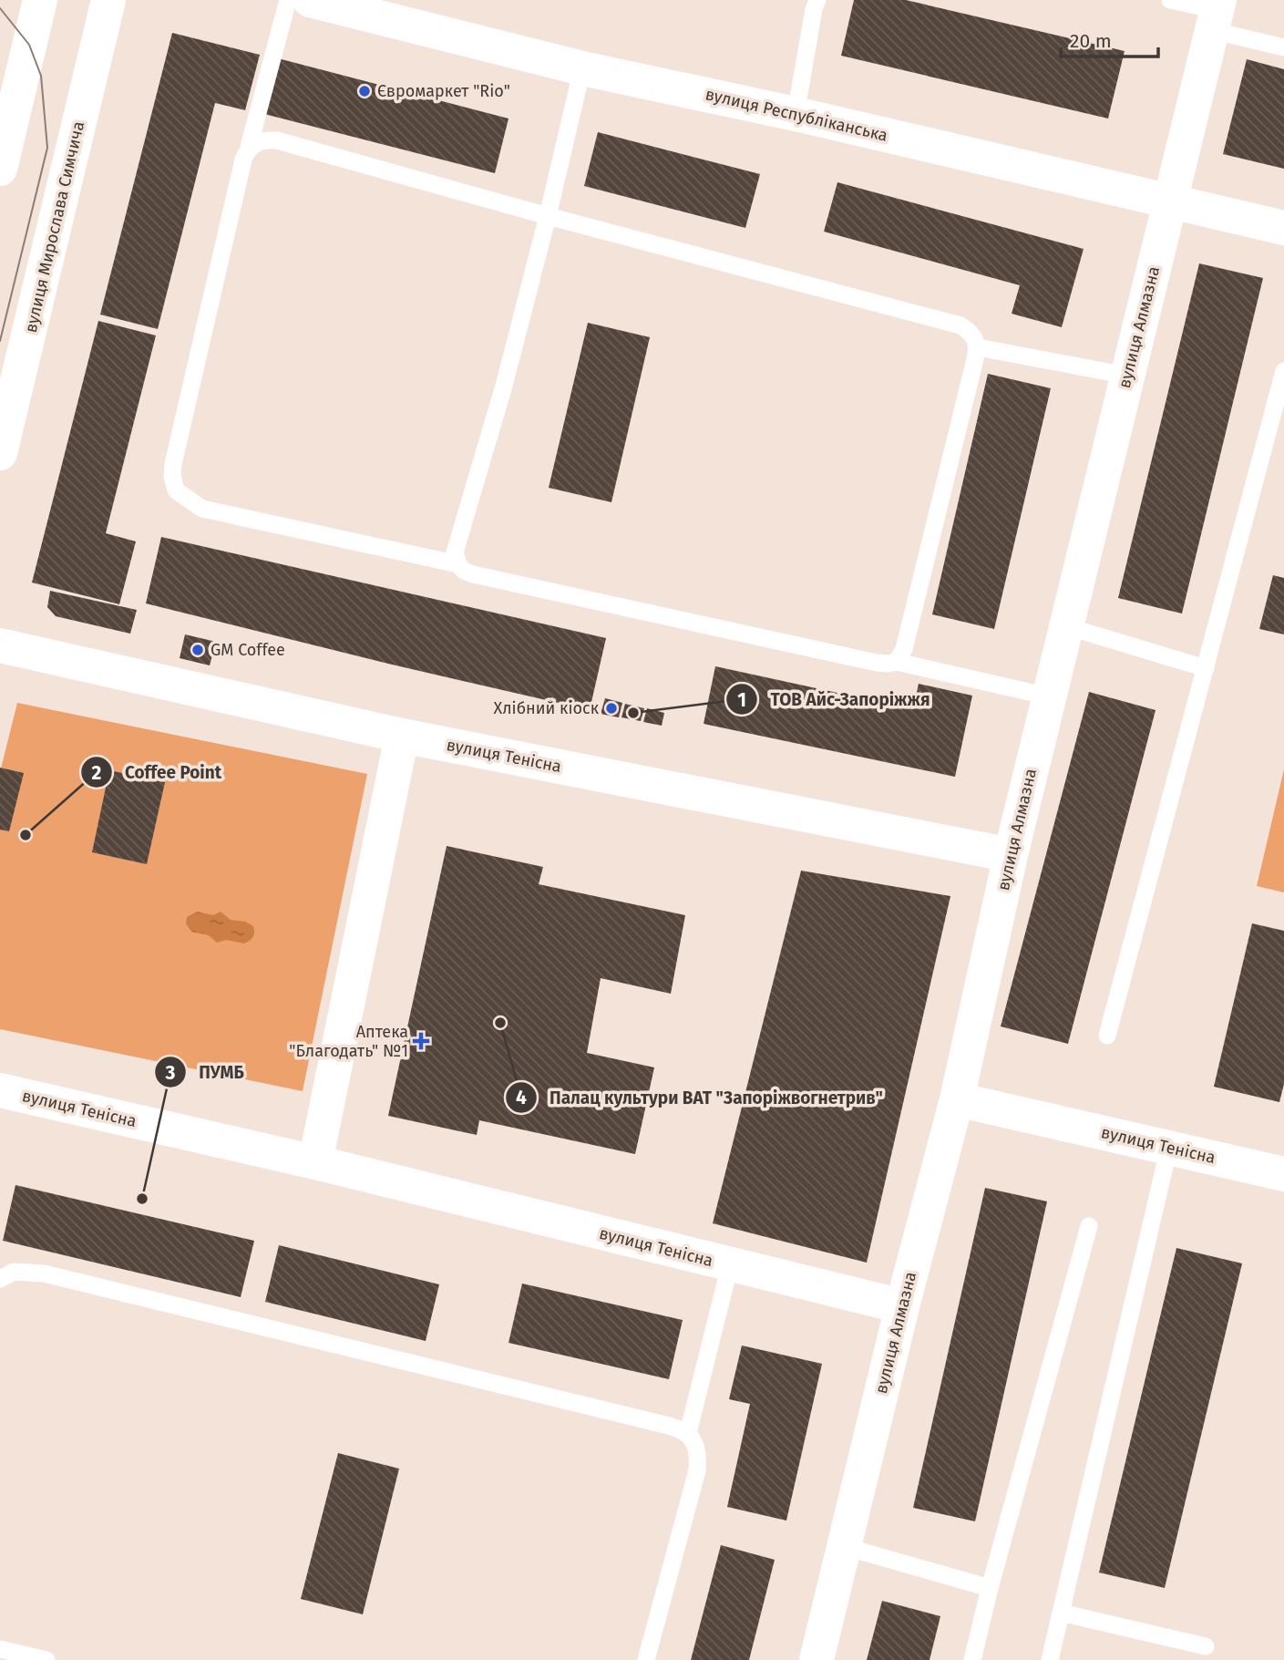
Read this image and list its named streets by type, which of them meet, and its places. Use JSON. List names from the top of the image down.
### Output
{
  "streets": {
    "street": [
      "вулиця Республіканська",
      "вулиця Мирослава Симчича",
      "вулиця Алмазна",
      "вулиця Тенісна"
    ]
  },
  "crossings": [
    ["вулиця Республіканська", "вулиця Алмазна"],
    ["вулиця Алмазна", "вулиця Тенісна"]
  ],
  "places": {
    "other": [
      "Євромаркет \"Rio\"",
      "GM Coffee",
      "Хлібний кіоск",
      "ТОВ Айс-Запоріжжя",
      "Coffee Point",
      "Палац культури ВАТ \"Запоріжвогнетрив\"",
      "ПУМБ"
    ],
    "health": ["Аптека \"Благодать\" №1"]
  },
  "scale_bar": "20 m"
}
